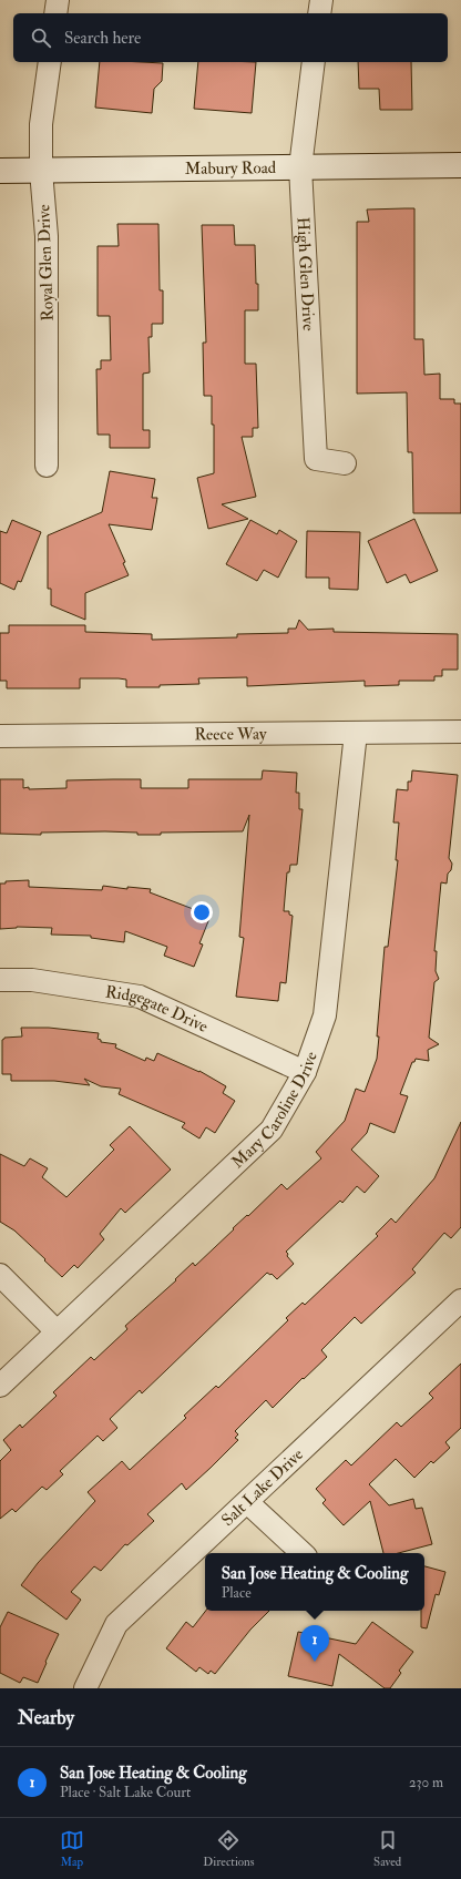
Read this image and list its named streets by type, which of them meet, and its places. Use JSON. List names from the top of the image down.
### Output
{
  "streets": {
    "main road": ["Mabury Road"],
    "street": [
      "Royal Glen Drive",
      "High Glen Drive",
      "Reece Way",
      "Ridgegate Drive",
      "Mary Caroline Drive",
      "Salt Lake Drive"
    ]
  },
  "crossings": [
    ["Mabury Road", "Royal Glen Drive"],
    ["Mabury Road", "High Glen Drive"],
    ["Reece Way", "Mary Caroline Drive"],
    ["Ridgegate Drive", "Mary Caroline Drive"]
  ],
  "page": {
    "search": "Search here",
    "popup": ["San Jose Heating & Cooling", "Place"],
    "pins": "1",
    "heading": "Nearby",
    "list": [
      {
        "mark": "1",
        "name": "San Jose Heating & Cooling",
        "note": "Place · Salt Lake Court",
        "value": "230 m"
      }
    ],
    "nav": ["Map", "Directions", "Saved"]
  }
}
